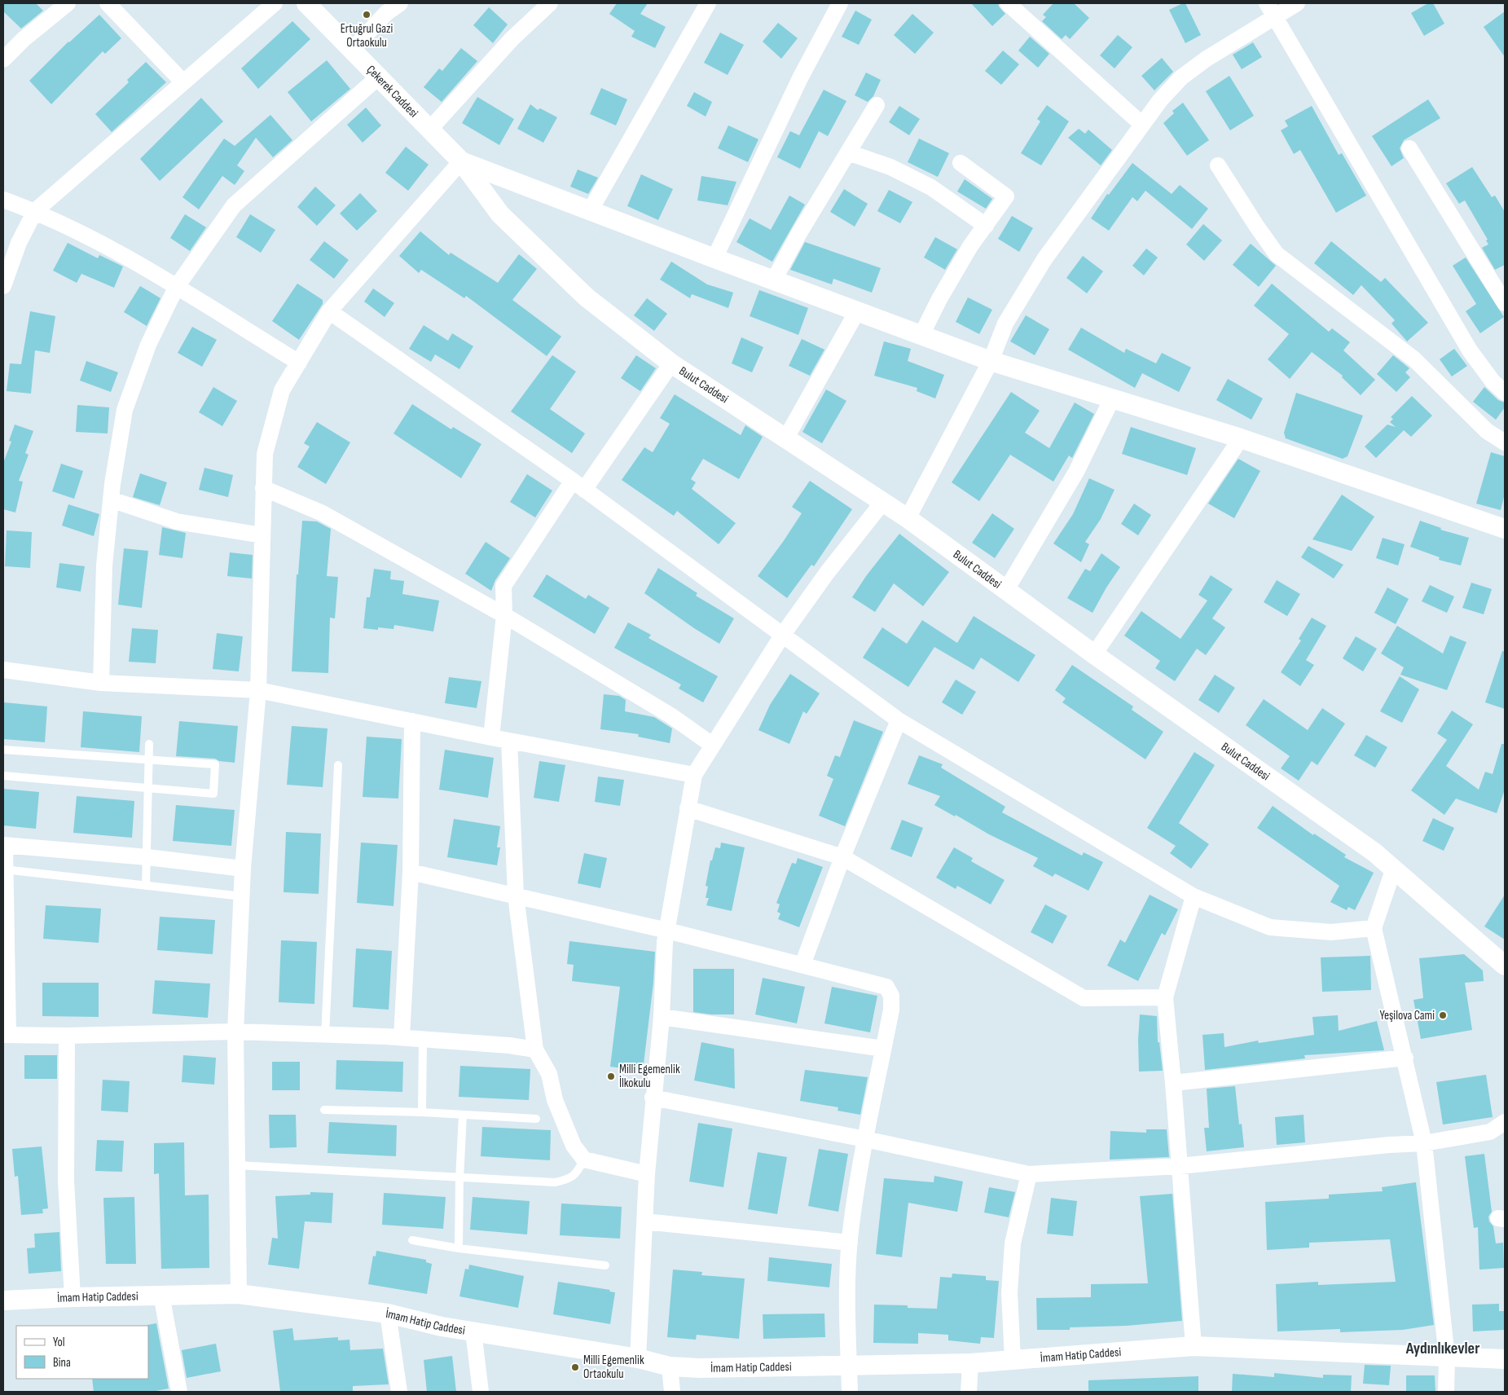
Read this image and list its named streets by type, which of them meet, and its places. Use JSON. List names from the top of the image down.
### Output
{
  "streets": {
    "street": ["Çekerek Caddesi", "Bulut Caddesi", "İmam Hatip Caddesi"]
  },
  "crossings": [
    ["Çekerek Caddesi", "Bulut Caddesi"]
  ],
  "districts": ["Aydınlıkevler"],
  "places": [
    "Ertuğrul Gazi Ortaokulu",
    "Yeşilova Cami",
    "Milli Egemenlik İlkokulu",
    "Milli Egemenlik Ortaokulu"
  ],
  "legend": ["Yol", "Bina"]
}
